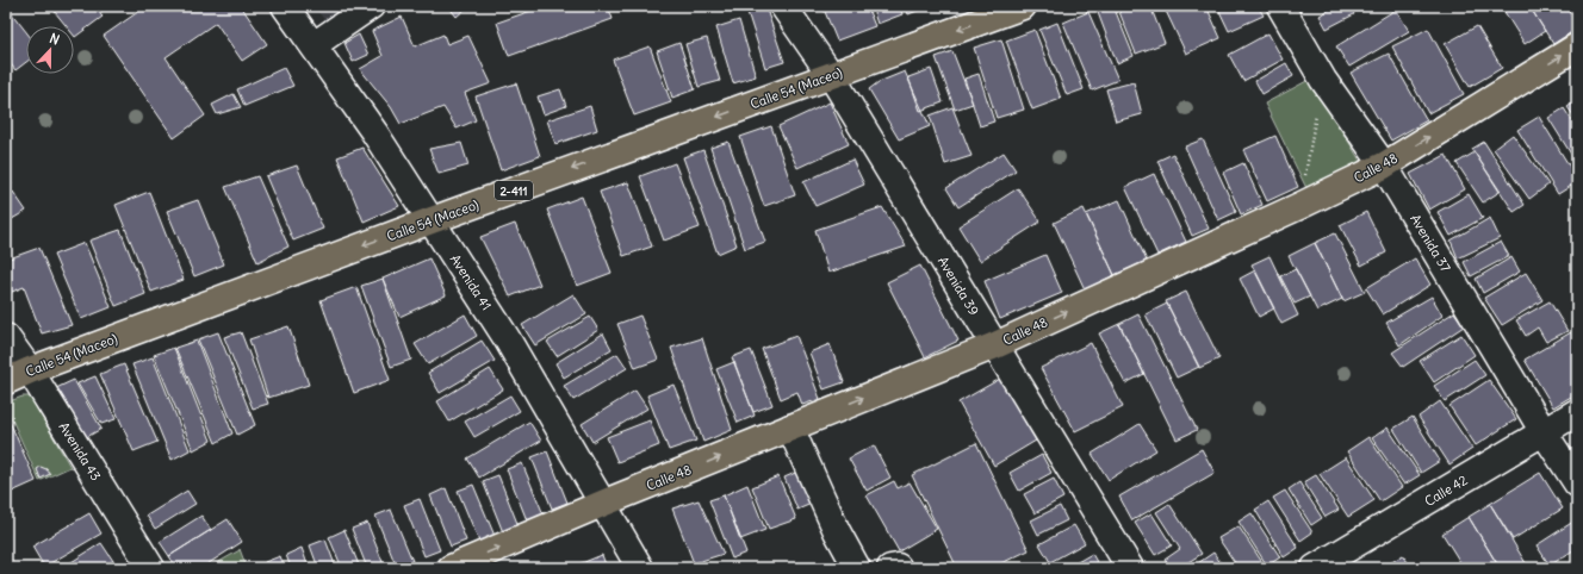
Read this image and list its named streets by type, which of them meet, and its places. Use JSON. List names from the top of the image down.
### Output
{
  "streets": {
    "main road": ["Calle 54 (Maceo)", "Calle 48", "2-411"],
    "street": [
      "Avenida 37",
      "Avenida 41",
      "Avenida 39",
      "Avenida 43",
      "Calle 42"
    ]
  },
  "crossings": [
    ["Calle 54 (Maceo)", "Avenida 41"],
    ["Calle 54 (Maceo)", "Avenida 39"],
    ["Calle 54 (Maceo)", "Avenida 43"],
    ["Calle 48", "Avenida 37"],
    ["Calle 48", "Avenida 41"],
    ["Calle 48", "Avenida 39"],
    ["Avenida 37", "Calle 42"]
  ],
  "one_way": ["Calle 54 (Maceo)", "Calle 48"],
  "north": "top"
}
